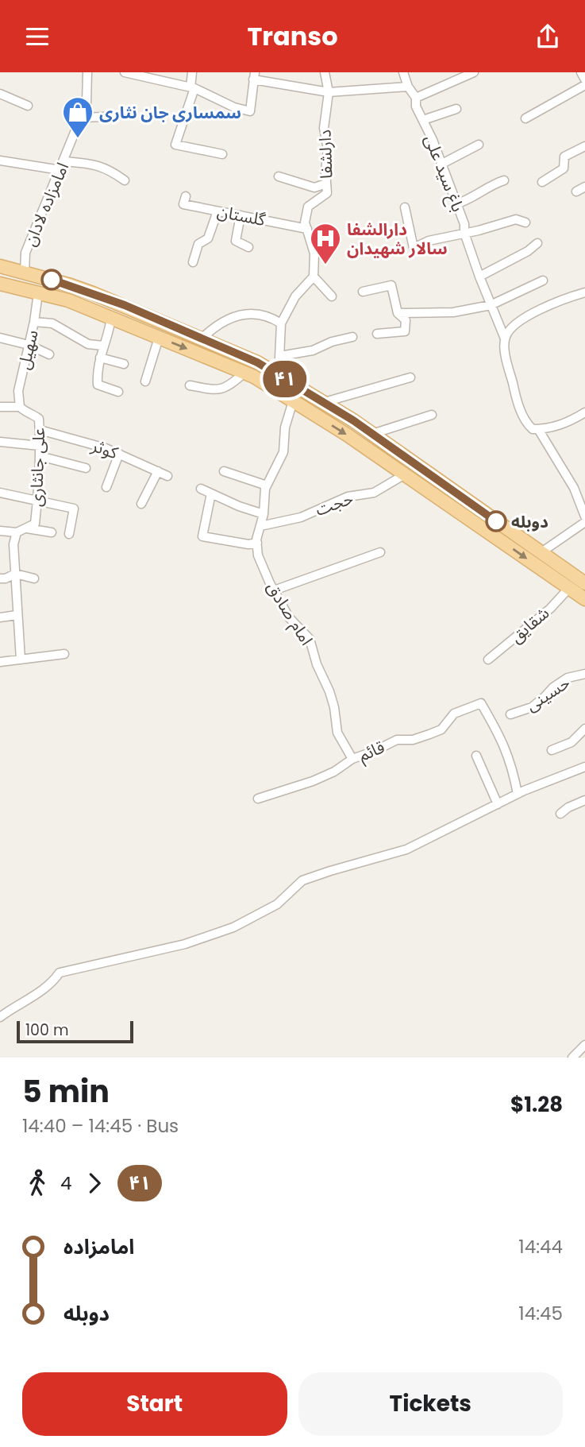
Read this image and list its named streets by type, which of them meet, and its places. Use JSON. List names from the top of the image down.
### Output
{
  "streets": {
    "street": [
      "دارلشفا",
      "باغ سید علی",
      "امامزاده لادان",
      "گلستان",
      "سهیل",
      "کوثر",
      "علی جانثاری",
      "حجت",
      "امام صادق",
      "شقایق",
      "حسینی",
      "قائم"
    ]
  },
  "crossings": [
    ["دارلشفا", "گلستان"],
    ["سهیل", "علی جانثاری"],
    ["کوثر", "علی جانثاری"],
    ["حجت", "امام صادق"],
    ["امام صادق", "قائم"]
  ],
  "places": {
    "shop": ["سمساری جان نثاری"],
    "hospital": ["دارالشفا سالار شهیدان"],
    "other": ["دوبله"]
  },
  "lines": ["bus line ۴۱"],
  "scale_bar": "100 m",
  "page": {
    "header": "Transo",
    "on_map": "۴۱",
    "scale": "100 m",
    "heading": ["5 min", "14:40 – 14:45 · Bus", "$1.28"],
    "legs": ["4", "۴۱"],
    "list": [
      {
        "name": "امامزاده",
        "value": "14:44"
      },
      {
        "name": "دوبله",
        "value": "14:45"
      }
    ],
    "buttons": ["Start", "Tickets"]
  }
}
